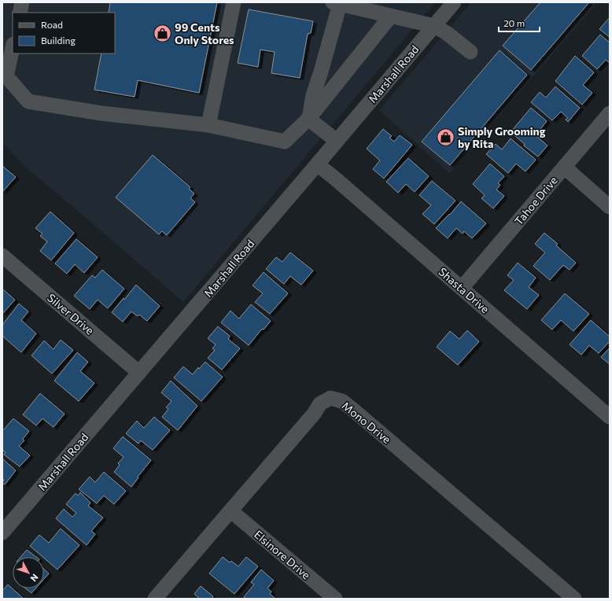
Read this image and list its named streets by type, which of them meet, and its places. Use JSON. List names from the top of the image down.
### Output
{
  "streets": {
    "street": [
      "Marshall Road",
      "Tahoe Drive",
      "Shasta Drive",
      "Silver Drive",
      "Mono Drive",
      "Elsinore Drive"
    ]
  },
  "crossings": [
    ["Marshall Road", "Shasta Drive"],
    ["Marshall Road", "Silver Drive"],
    ["Tahoe Drive", "Shasta Drive"],
    ["Mono Drive", "Elsinore Drive"]
  ],
  "places": {
    "shop": ["99 Cents Only Stores", "Simply Grooming by Rita"]
  },
  "legend": ["Road", "Building"],
  "scale_bar": "20 m",
  "north": "bottom right"
}
